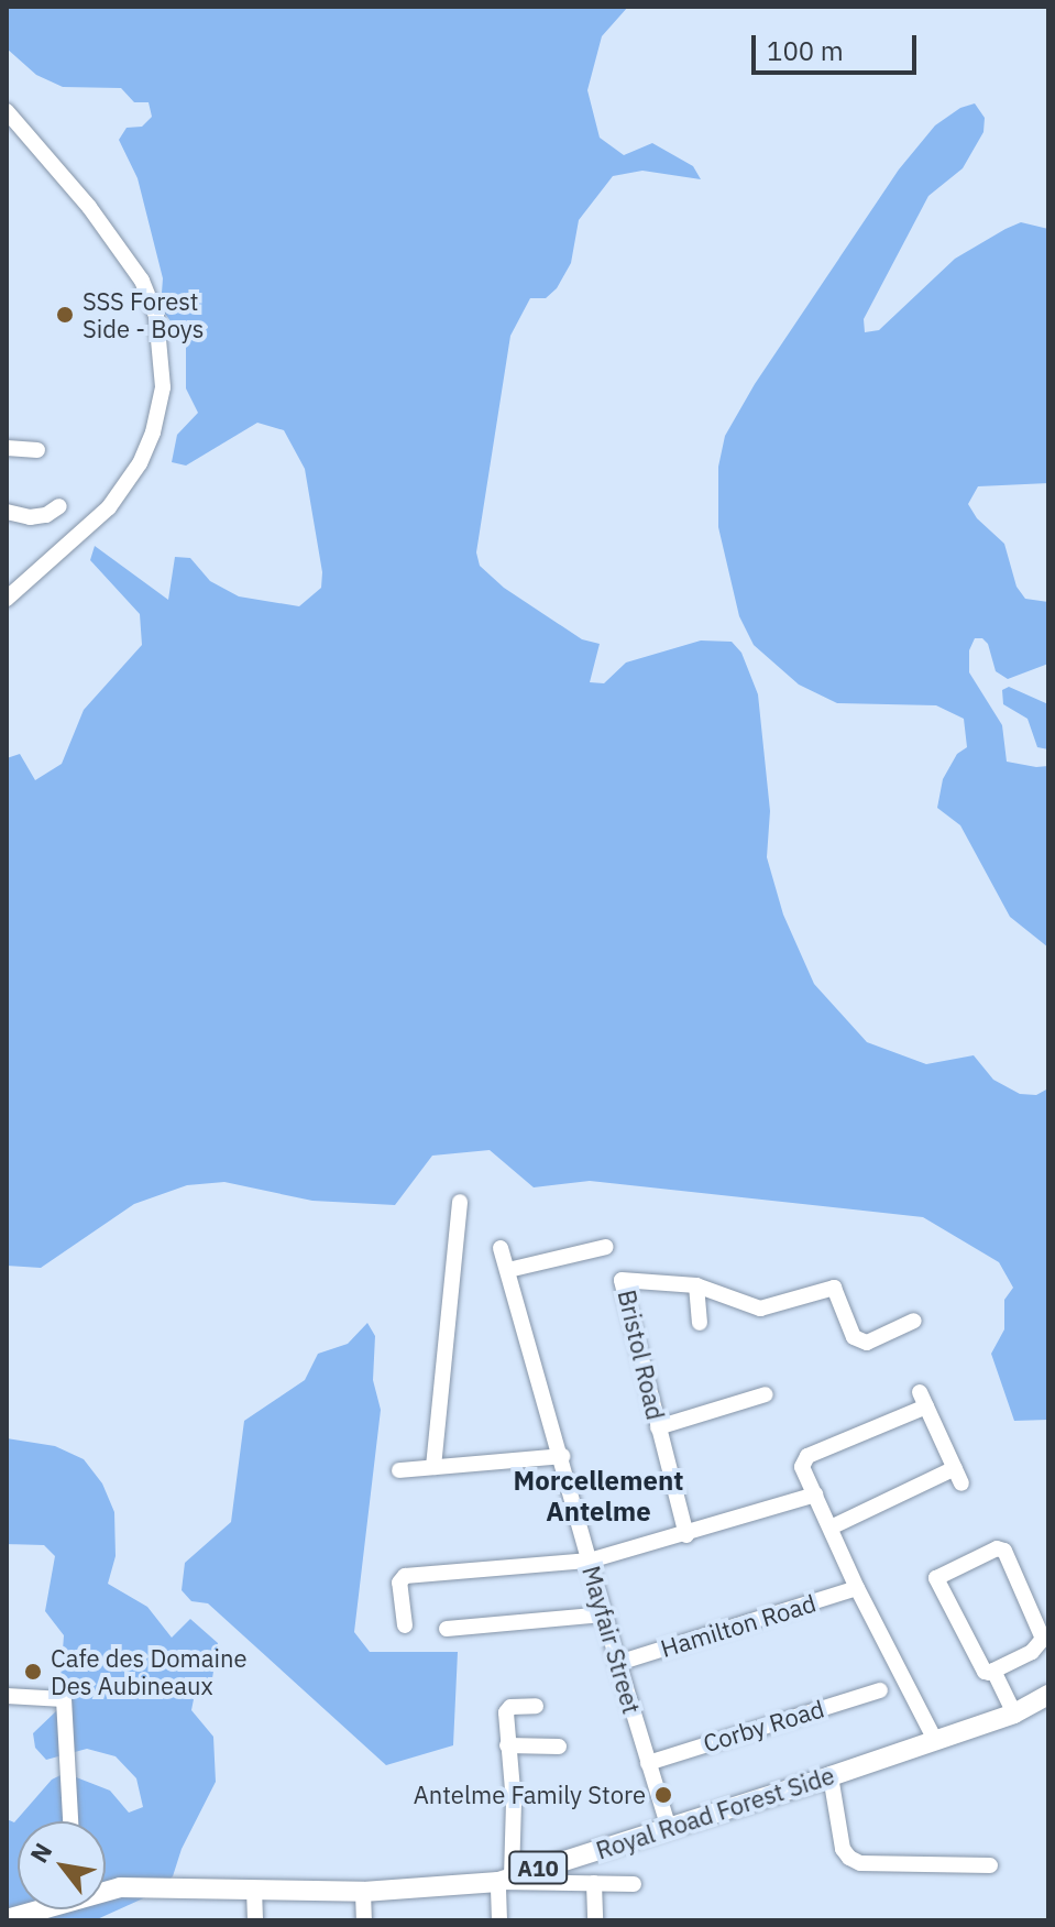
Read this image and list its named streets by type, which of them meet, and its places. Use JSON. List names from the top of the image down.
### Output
{
  "streets": {
    "main road": ["Royal Road Forest Side", "A10"],
    "street": [
      "Bristol Road",
      "Hamilton Road",
      "Mayfair Street",
      "Corby Road"
    ]
  },
  "crossings": [
    ["Hamilton Road", "Mayfair Street"],
    ["Mayfair Street", "Corby Road"],
    ["Mayfair Street", "Royal Road Forest Side"]
  ],
  "districts": ["Morcellement Antelme"],
  "places": ["SSS Forest Side - Boys", "Cafe des Domaine Des Aubineaux", "Antelme Family Store"],
  "scale_bar": "100 m",
  "north": "top left"
}
